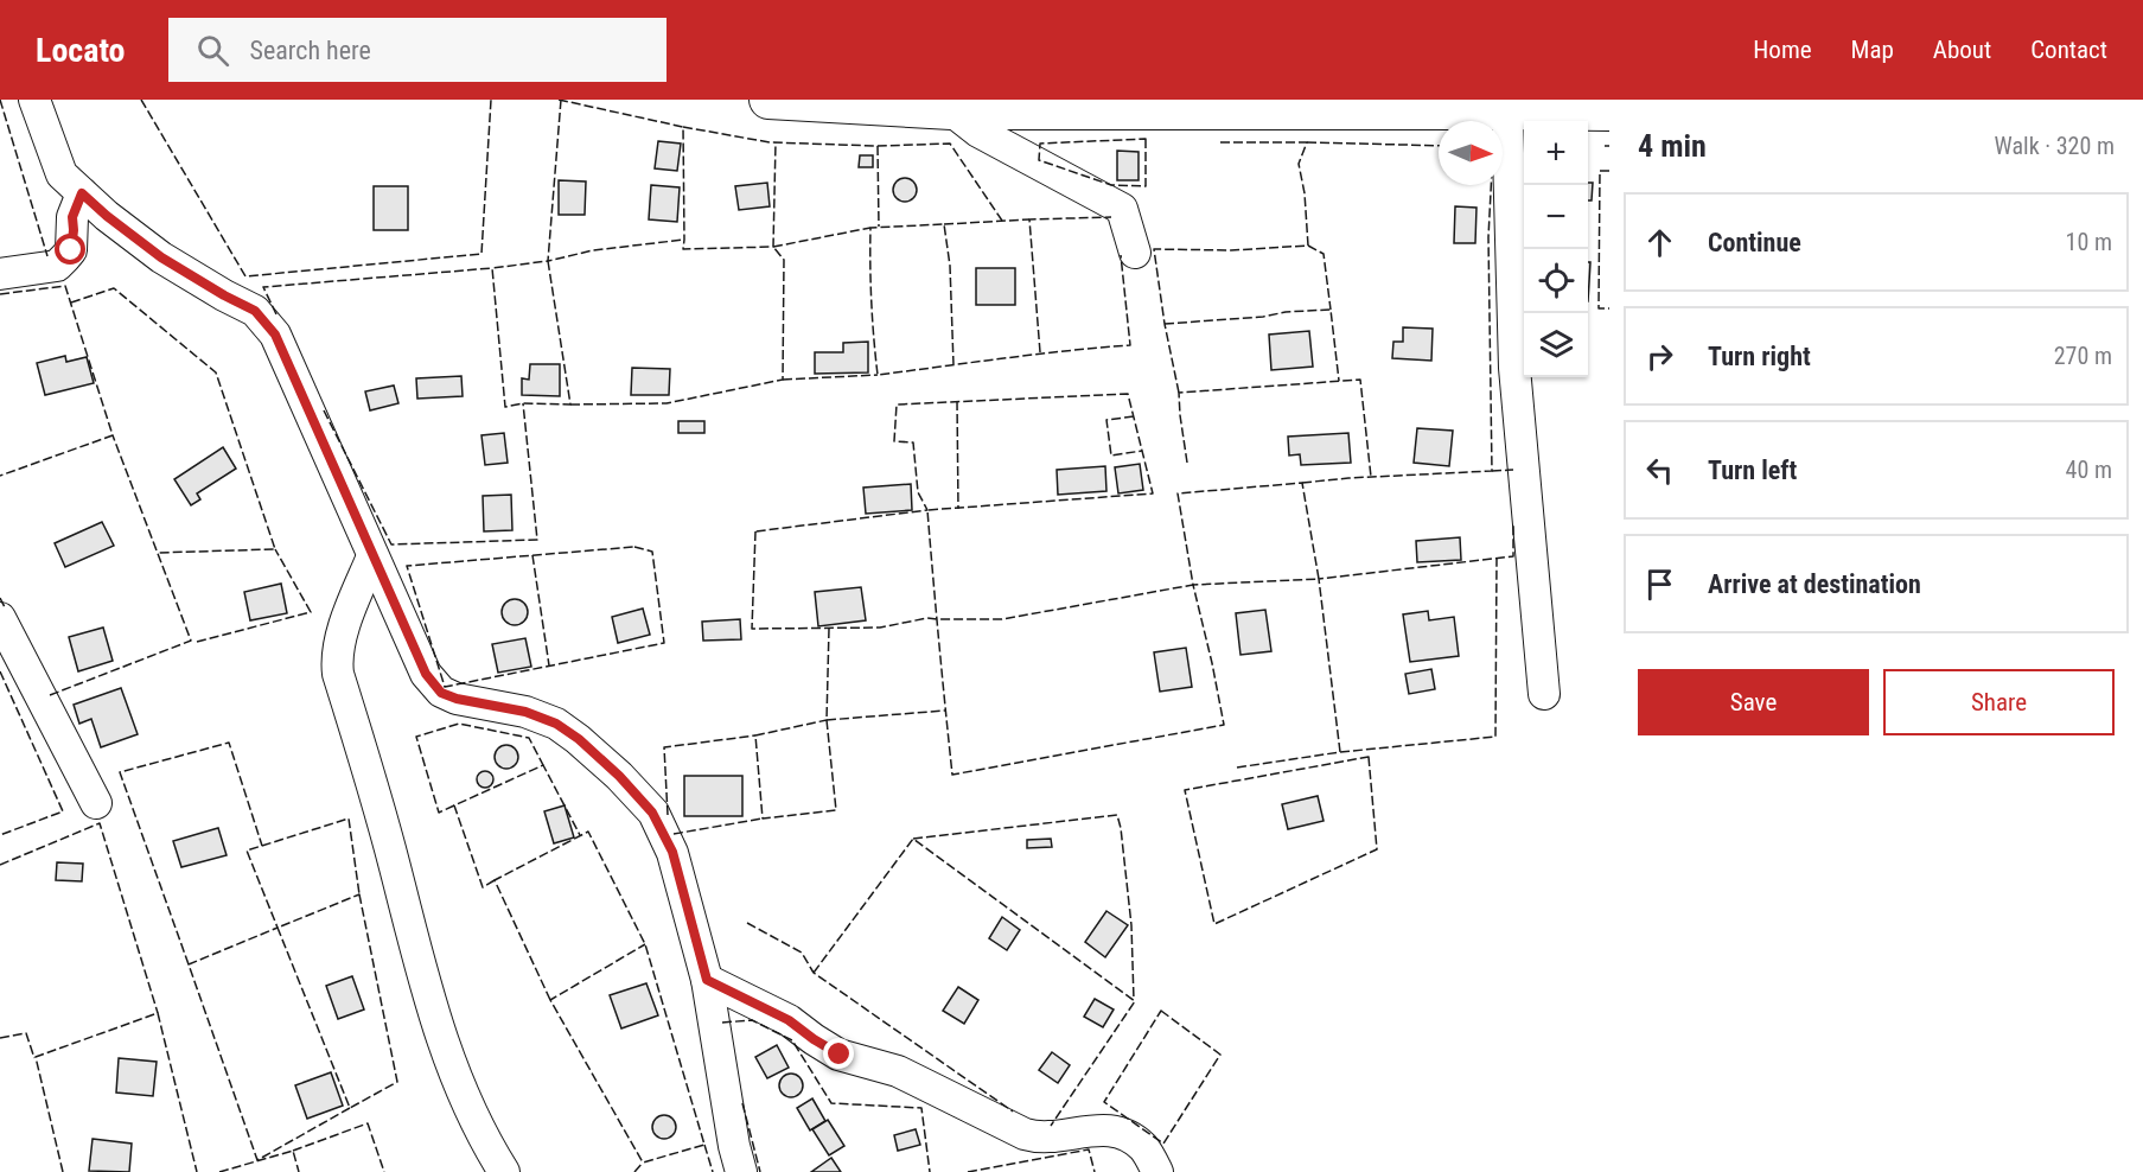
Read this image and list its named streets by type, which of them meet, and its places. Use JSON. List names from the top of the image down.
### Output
{
  "north": "right",
  "page": {
    "header": "Locato",
    "search": "Search here",
    "nav": [
      "Home",
      "Map",
      "About",
      "Contact"
    ],
    "heading": ["4 min", "Walk · 320 m"],
    "map_buttons": ["+", "−"],
    "list": [
      ["Continue", "10 m"],
      ["Turn right", "270 m"],
      ["Turn left", "40 m"],
      "Arrive at destination"
    ],
    "buttons": ["Save", "Share"]
  }
}
